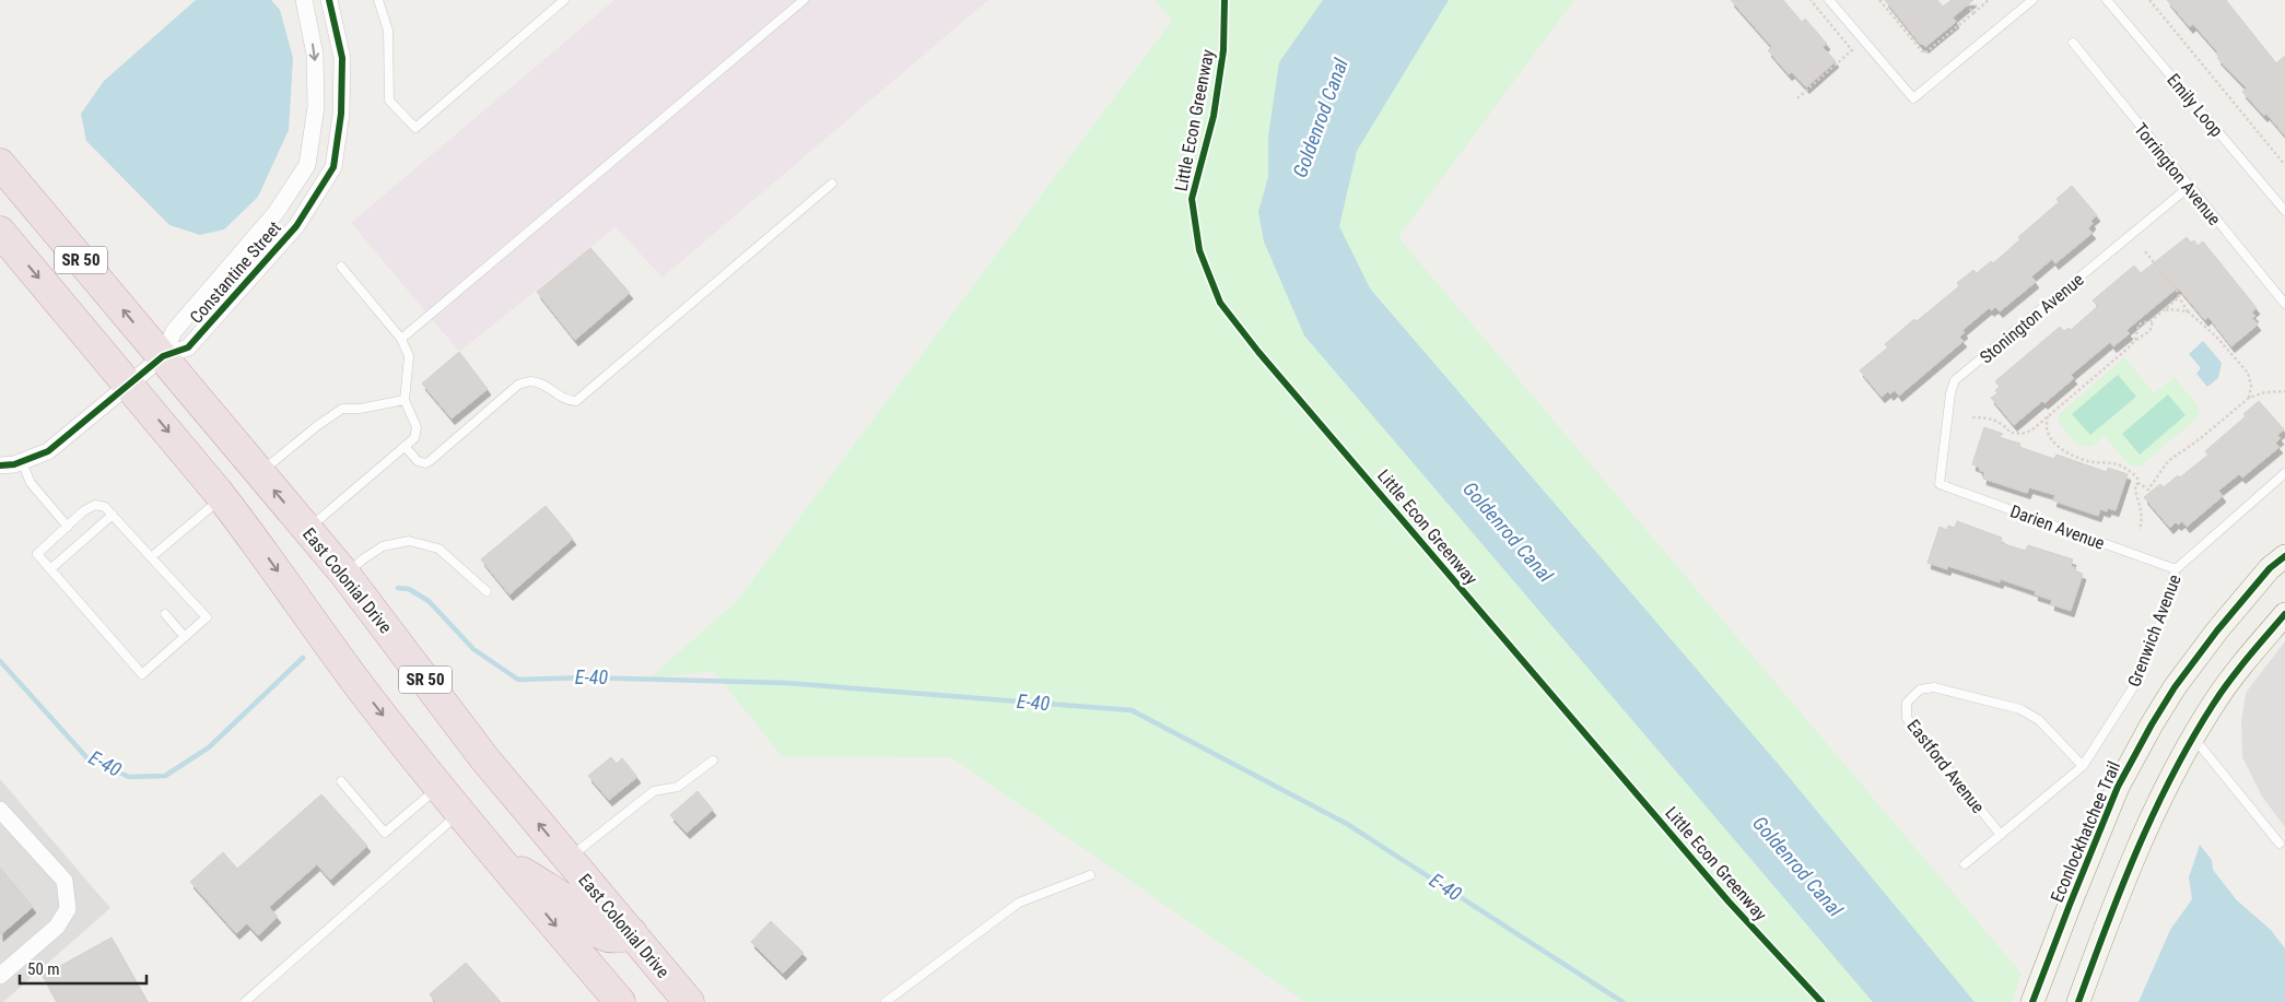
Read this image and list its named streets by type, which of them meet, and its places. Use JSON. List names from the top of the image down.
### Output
{
  "streets": {
    "highway": ["SR 50", "East Colonial Drive"],
    "street": ["Constantine Street", "Econlockhatchee Trail"],
    "lane": [
      "Emily Loop",
      "Torrington Avenue",
      "Stonington Avenue",
      "Darien Avenue",
      "Grenwich Avenue",
      "Eastford Avenue"
    ],
    "cycle path": ["Little Econ Greenway"]
  },
  "crossings": [
    ["Torrington Avenue", "Stonington Avenue"],
    ["SR 50", "Constantine Street"],
    ["Constantine Street", "East Colonial Drive"],
    ["Stonington Avenue", "Darien Avenue"],
    ["Darien Avenue", "Grenwich Avenue"],
    ["Grenwich Avenue", "Eastford Avenue"]
  ],
  "water": ["Goldenrod Canal", "E-40"],
  "scale_bar": "50 m"
}
